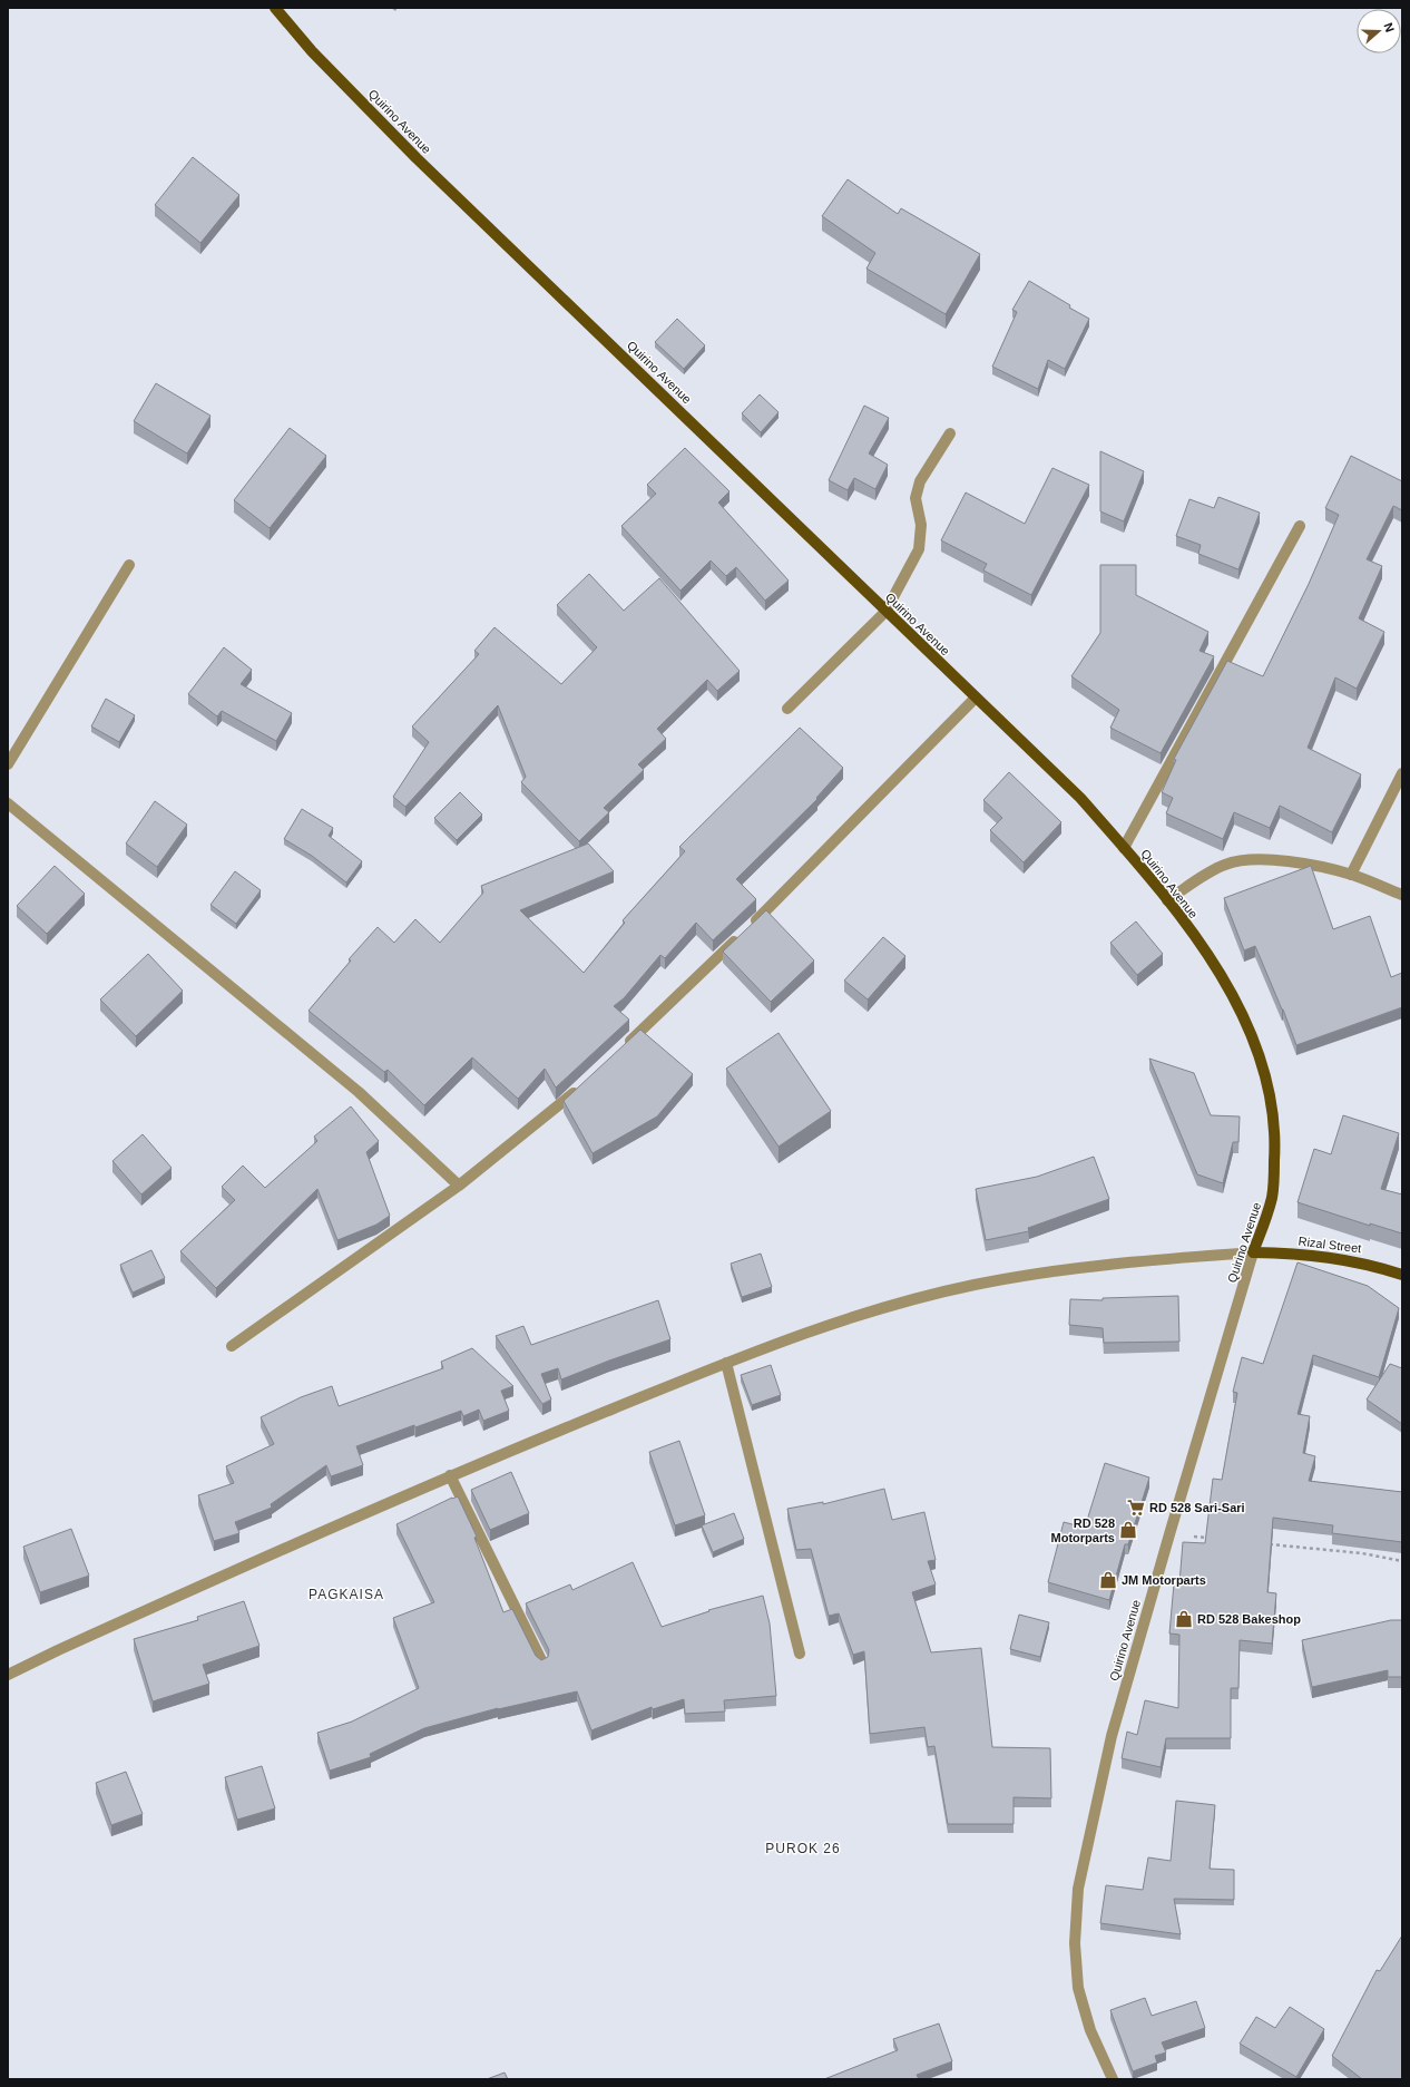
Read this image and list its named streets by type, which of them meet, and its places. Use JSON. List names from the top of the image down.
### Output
{
  "streets": {
    "main road": ["Quirino Avenue", "Rizal Street"]
  },
  "crossings": [
    ["Quirino Avenue", "Rizal Street"]
  ],
  "districts": ["PAGKAISA", "PUROK 26"],
  "places": {
    "supermarket": ["RD 528 Sari-Sari"],
    "shop": ["RD 528 Motorparts", "JM Motorparts", "RD 528 Bakeshop"]
  },
  "north": "right"
}
